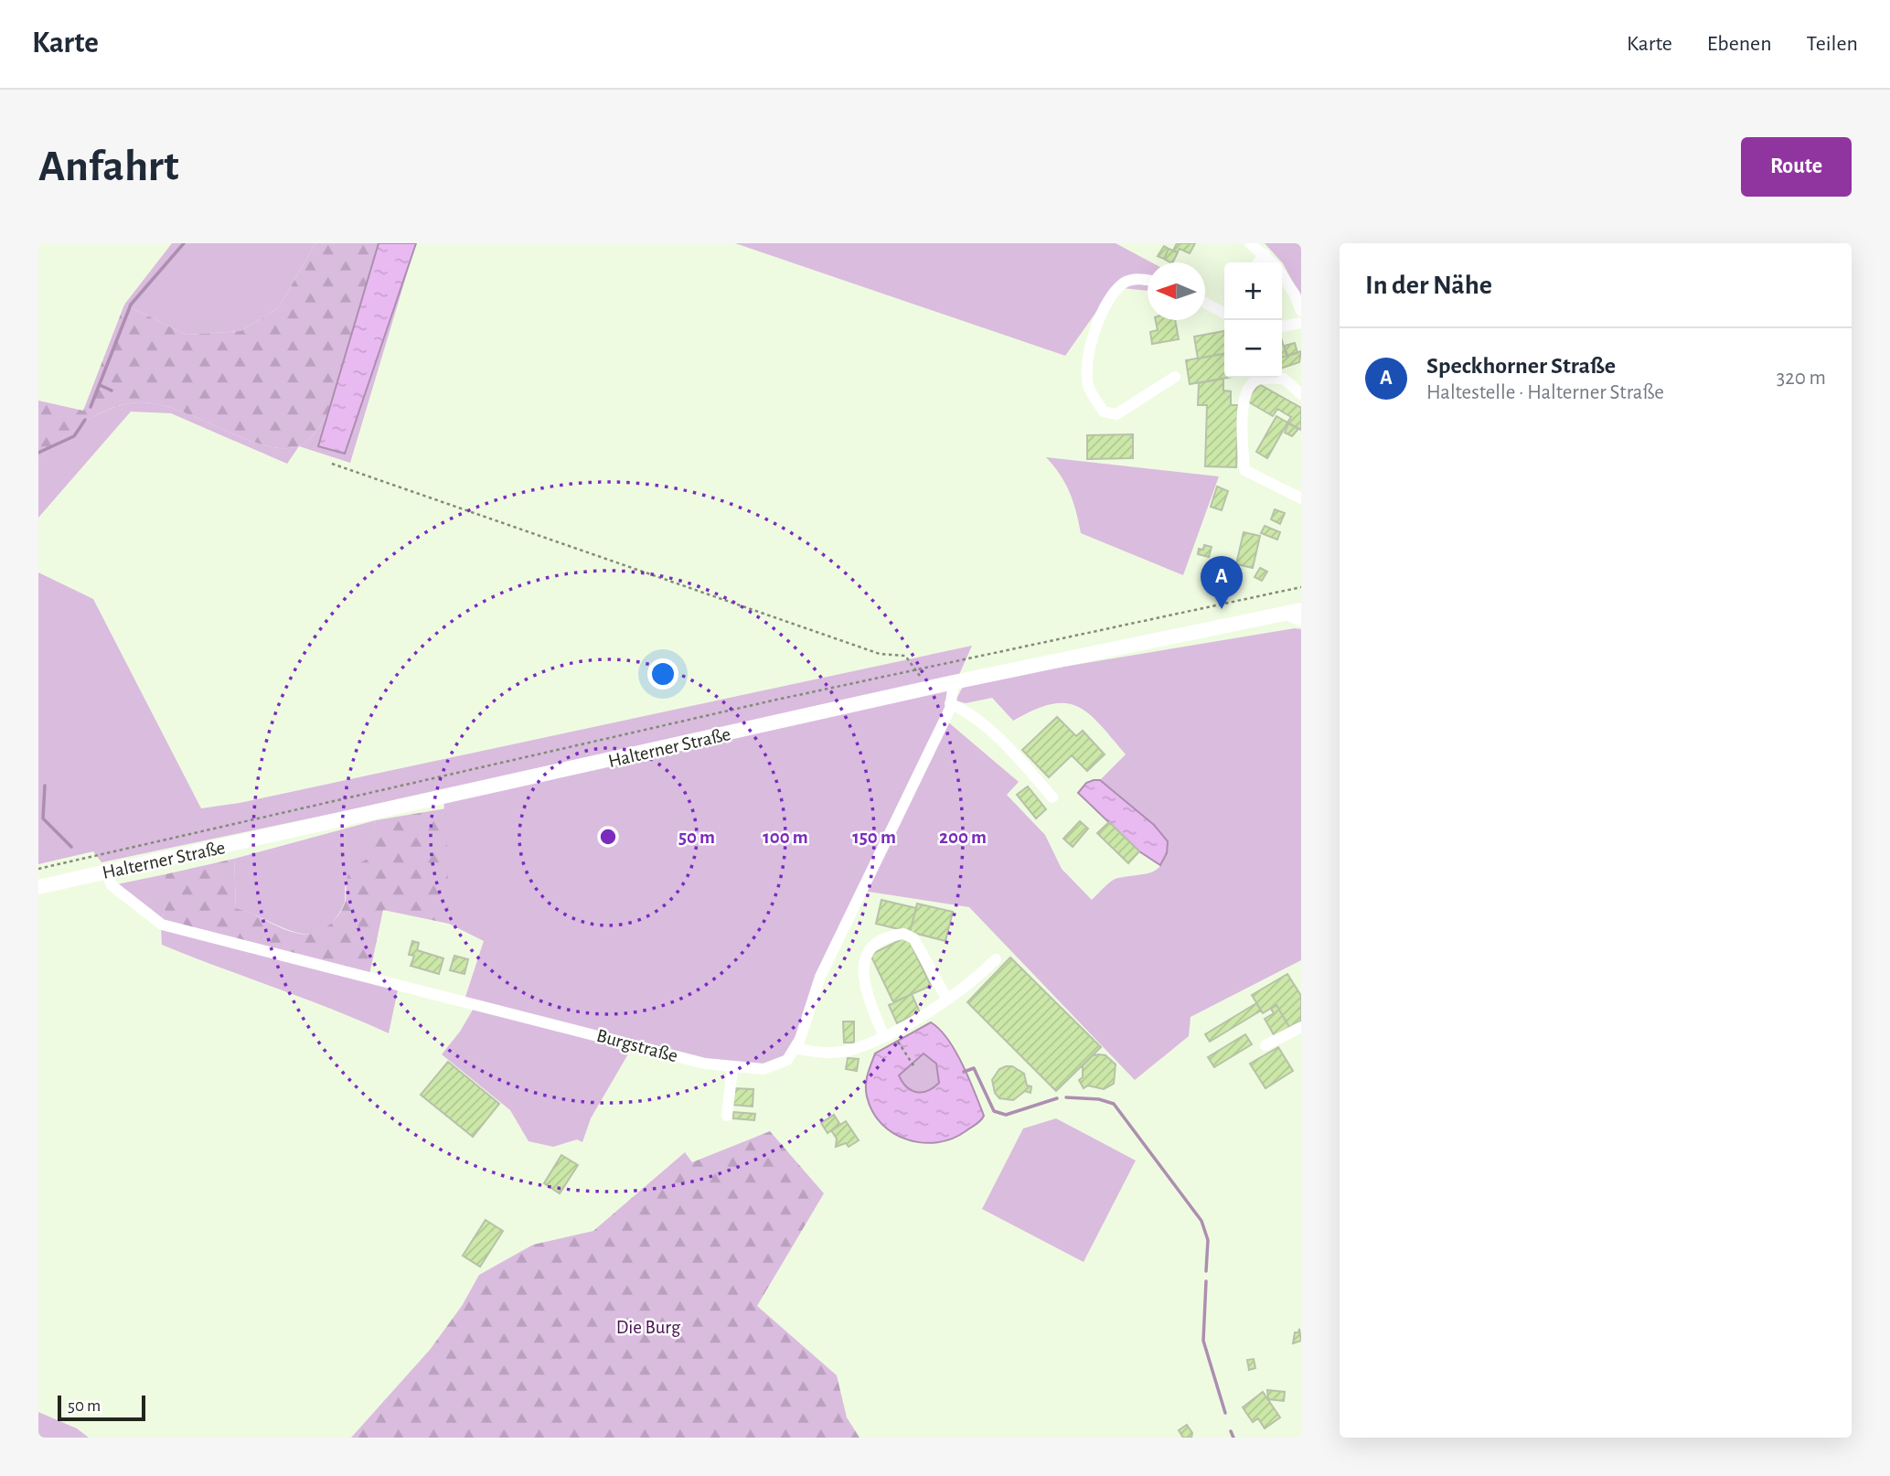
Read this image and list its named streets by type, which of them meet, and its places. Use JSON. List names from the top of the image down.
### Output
{
  "streets": {
    "main road": ["Halterner Straße"],
    "street": ["Burgstraße"]
  },
  "crossings": [
    ["Halterner Straße", "Burgstraße"]
  ],
  "parks": ["Die Burg"],
  "scale_bar": "50 m",
  "north": "left",
  "page": {
    "header": "Karte",
    "nav": ["Karte", "Ebenen", "Teilen"],
    "buttons": "Route",
    "title": "Anfahrt",
    "heading": "In der Nähe",
    "map_buttons": ["+", "−"],
    "list": [
      {
        "mark": "A",
        "name": "Speckhorner Straße",
        "note": "Haltestelle · Halterner Straße",
        "value": "320 m"
      }
    ],
    "pins": "A",
    "scale": "50 m"
  },
  "rings": [
    "50 m",
    "100 m",
    "150 m",
    "200 m"
  ]
}
